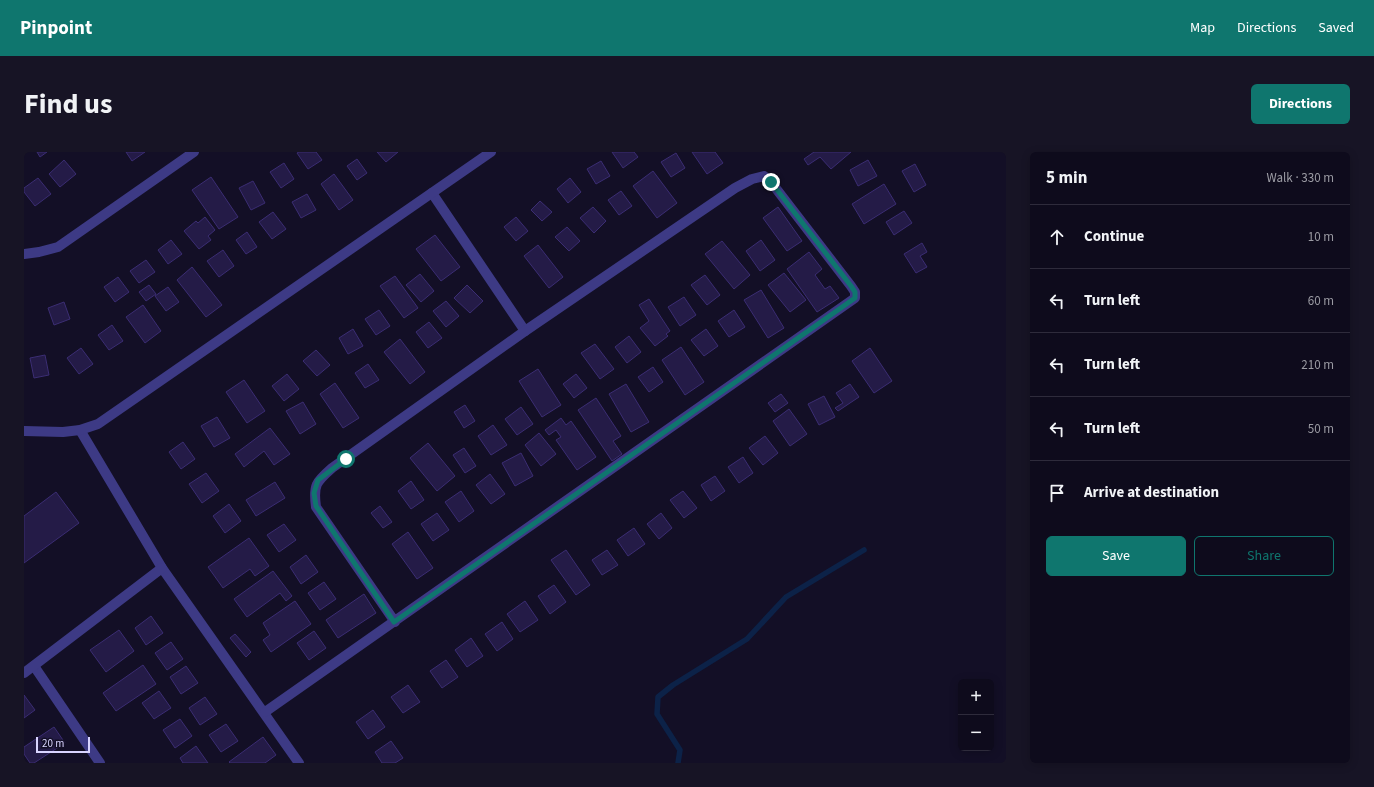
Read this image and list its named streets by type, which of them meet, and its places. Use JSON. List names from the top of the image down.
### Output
{
  "scale_bar": "20 m",
  "page": {
    "header": "Pinpoint",
    "nav": ["Map", "Directions", "Saved"],
    "title": "Find us",
    "buttons": [
      "Directions",
      ["Save", "Share"]
    ],
    "heading": ["5 min", "Walk · 330 m"],
    "list": [
      ["Continue", "10 m"],
      ["Turn left", "60 m"],
      ["Turn left", "210 m"],
      ["Turn left", "50 m"],
      "Arrive at destination"
    ],
    "map_buttons": ["+", "−"],
    "scale": "20 m"
  }
}
